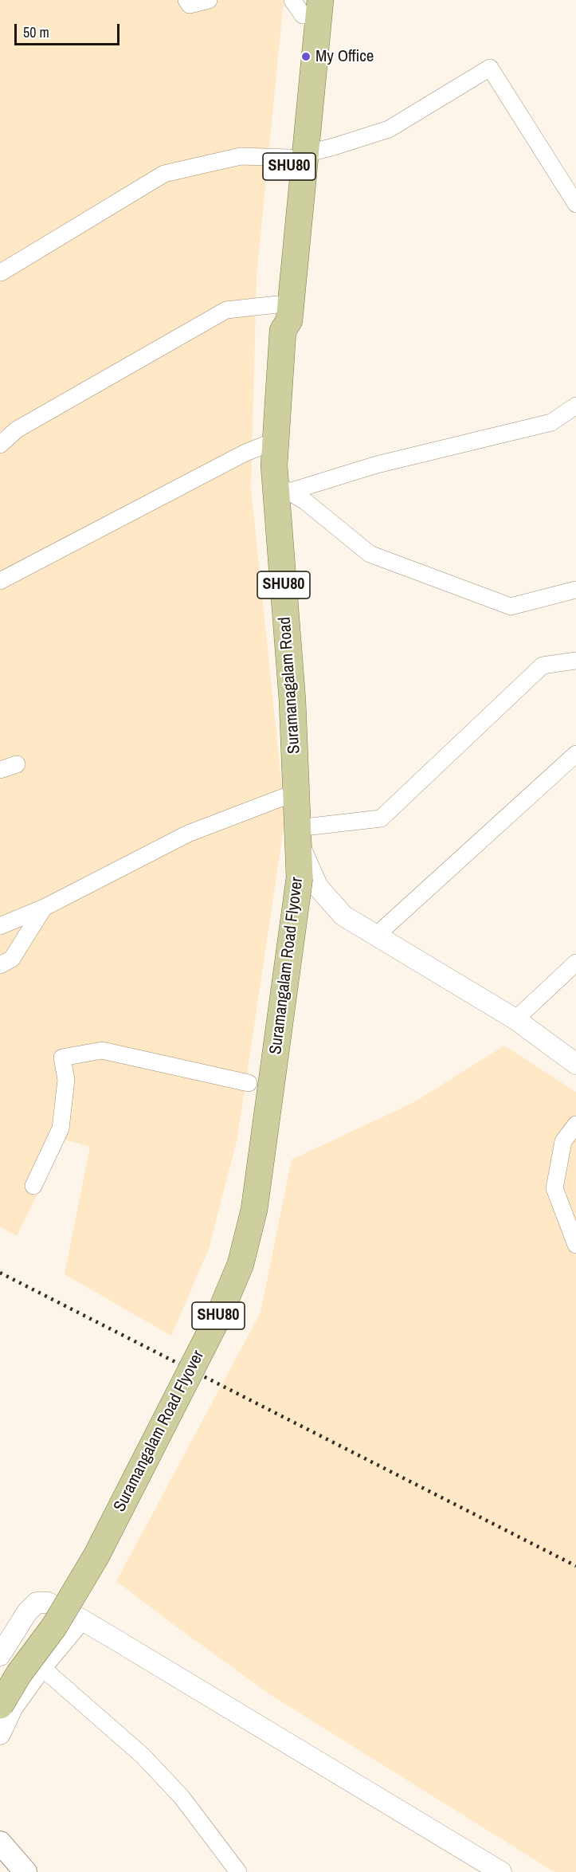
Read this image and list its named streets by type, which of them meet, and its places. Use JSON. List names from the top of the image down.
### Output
{
  "streets": {
    "main road": ["SHU80", "Suramanagalam Road", "Suramangalam Road Flyover"]
  },
  "crossings": [
    ["Suramanagalam Road", "Suramangalam Road Flyover"]
  ],
  "places": ["My Office"],
  "scale_bar": "50 m"
}
